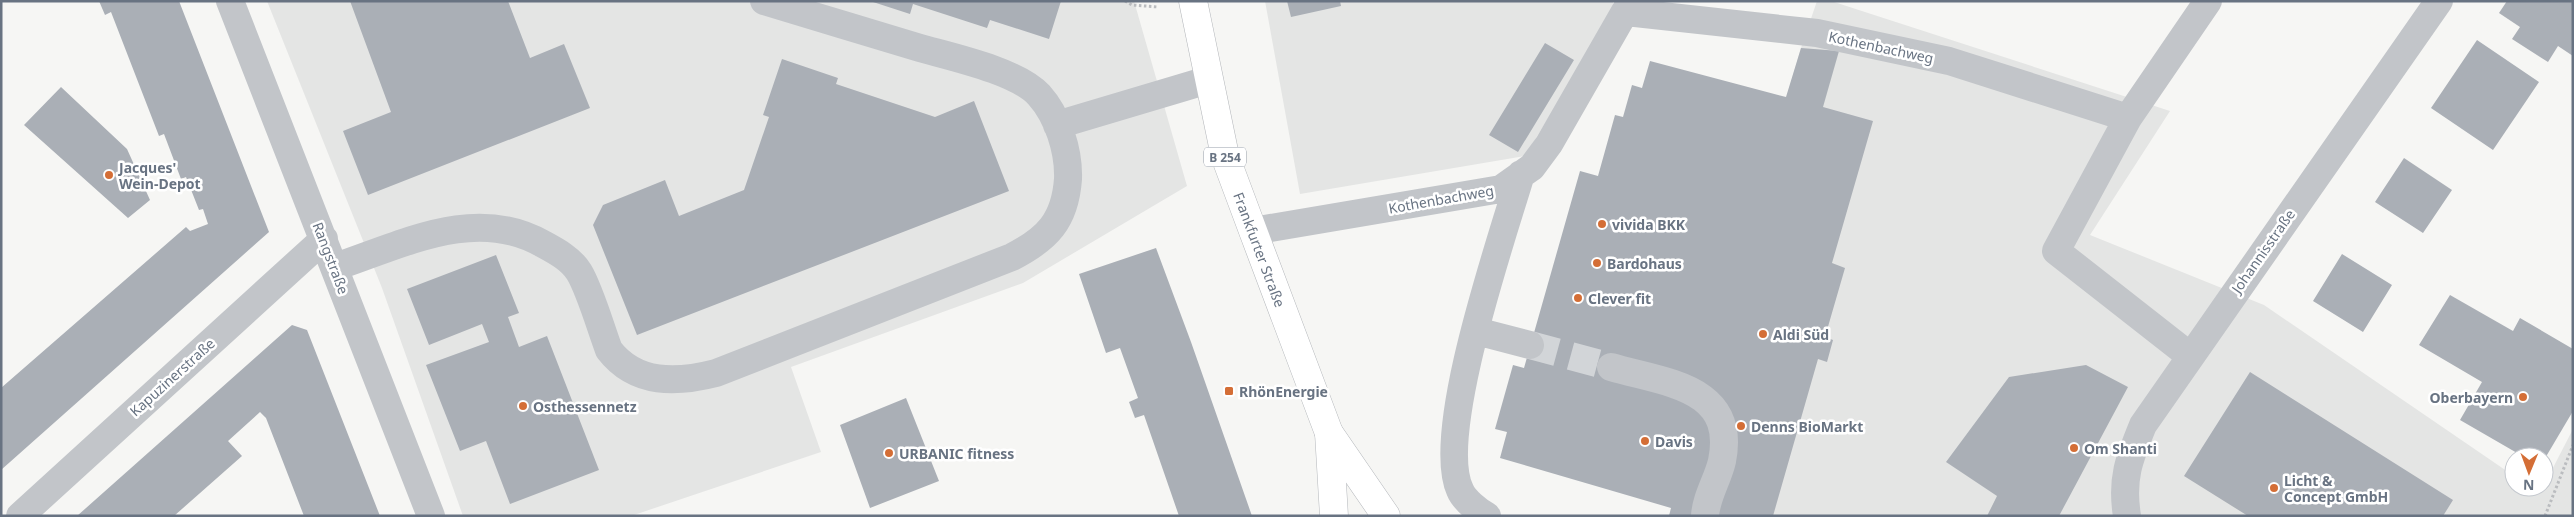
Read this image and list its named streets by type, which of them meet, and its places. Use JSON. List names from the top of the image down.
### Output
{
  "streets": {
    "main road": ["B 254", "Frankfurter Straße"],
    "street": [
      "Kothenbachweg",
      "Johannisstraße",
      "Rangstraße",
      "Kapuzinerstraße"
    ]
  },
  "crossings": [
    ["Kothenbachweg", "Frankfurter Straße"],
    ["Rangstraße", "Kapuzinerstraße"]
  ],
  "places": {
    "other": [
      "Jacques' Wein-Depot",
      "vivida BKK",
      "Bardohaus",
      "Clever fit",
      "Aldi Süd",
      "Oberbayern",
      "Osthessennetz",
      "Denns BioMarkt",
      "Davis",
      "Om Shanti",
      "URBANIC fitness",
      "Licht & Concept GmbH"
    ],
    "transit": ["RhönEnergie"]
  },
  "north": "bottom"
}
